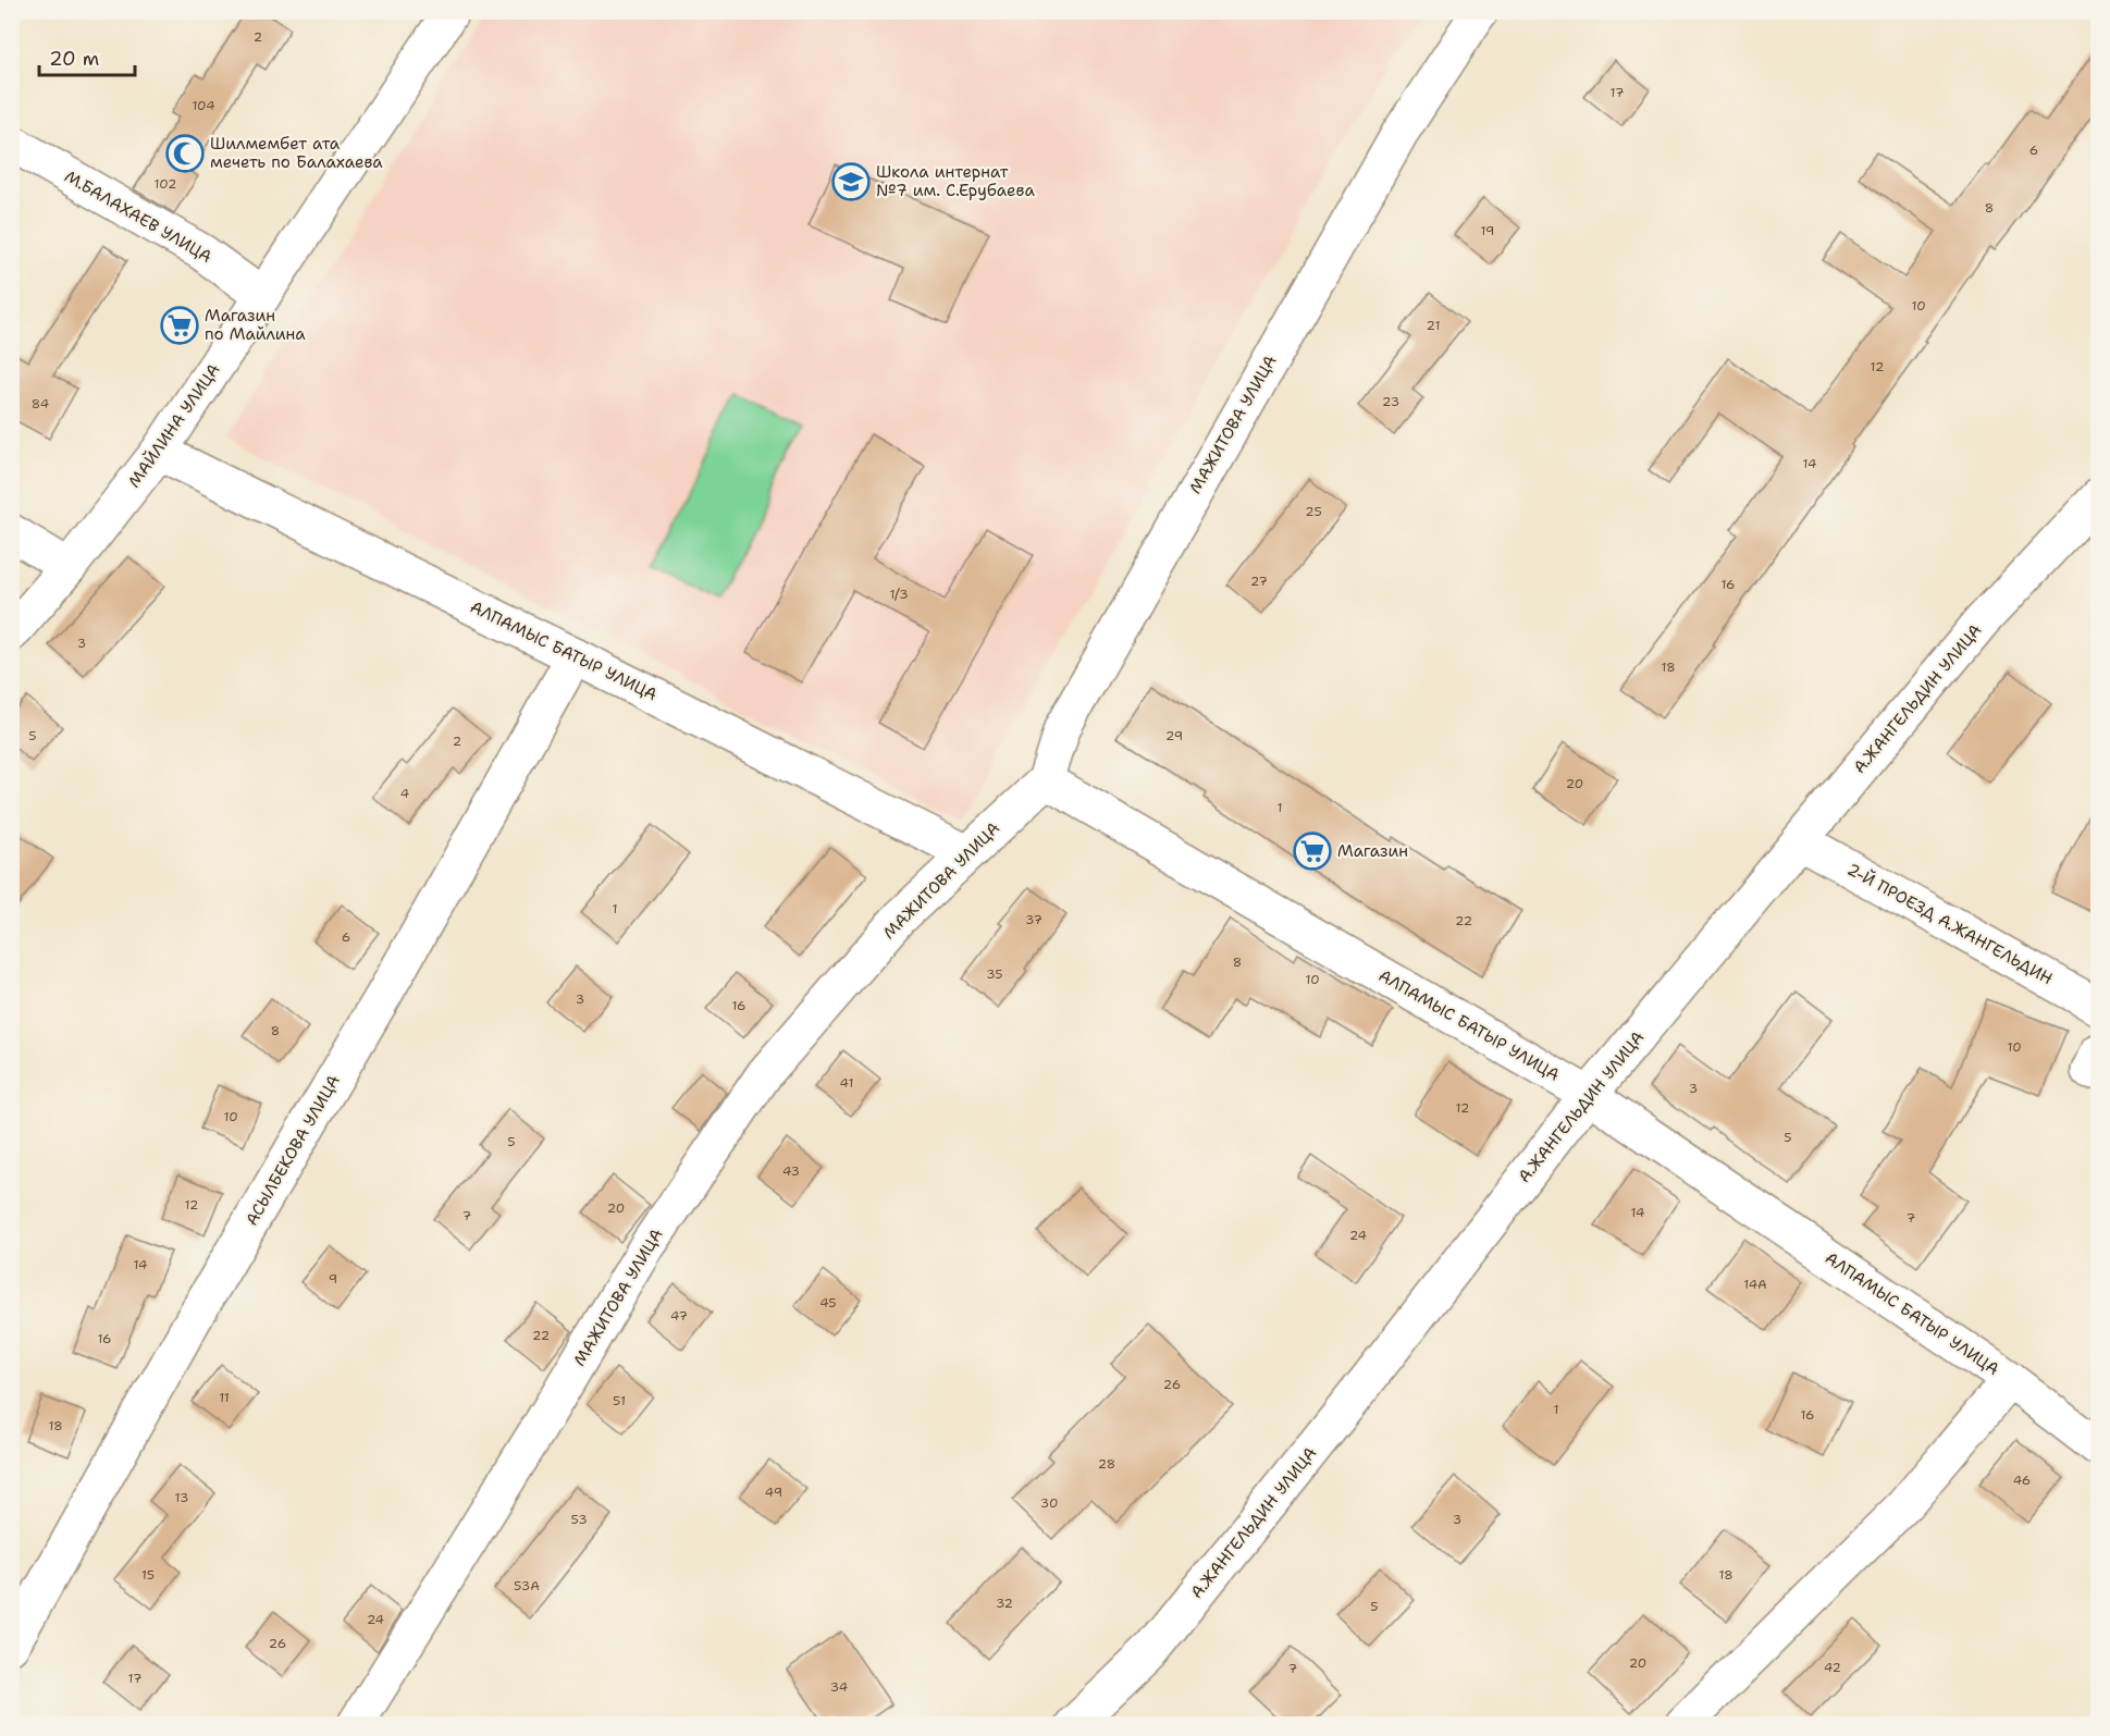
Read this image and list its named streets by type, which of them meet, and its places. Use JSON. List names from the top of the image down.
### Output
{
  "streets": {
    "street": [
      "М.БАЛАХАЕВ УЛИЦА",
      "МАЖИТОВА УЛИЦА",
      "МАЙЛИНА УЛИЦА",
      "АЛПАМЫС БАТЫР УЛИЦА",
      "А.ЖАНГЕЛЬДИН УЛИЦА",
      "2-Й ПРОЕЗД А.ЖАНГЕЛЬДИН",
      "АСЫЛБЕКОВА УЛИЦА"
    ]
  },
  "crossings": [
    ["М.БАЛАХАЕВ УЛИЦА", "МАЙЛИНА УЛИЦА"],
    ["МАЖИТОВА УЛИЦА", "АЛПАМЫС БАТЫР УЛИЦА"],
    ["МАЙЛИНА УЛИЦА", "АЛПАМЫС БАТЫР УЛИЦА"],
    ["АЛПАМЫС БАТЫР УЛИЦА", "А.ЖАНГЕЛЬДИН УЛИЦА"],
    ["АЛПАМЫС БАТЫР УЛИЦА", "АСЫЛБЕКОВА УЛИЦА"],
    ["А.ЖАНГЕЛЬДИН УЛИЦА", "2-Й ПРОЕЗД А.ЖАНГЕЛЬДИН"]
  ],
  "places": {
    "mosque": ["Шилмембет ата мечеть по Балахаева"],
    "school or university": ["Школа интернат №7 им. С.Ерубаева"],
    "supermarket": ["Магазин по Майлина", "Магазин"]
  },
  "house_numbers": [
    "2",
    "17",
    "104",
    "6",
    "102",
    "8",
    "19",
    "10",
    "21",
    "12",
    "23",
    "84",
    "14",
    "25",
    "27",
    "16",
    "1/3",
    "3",
    "18",
    "5",
    "29",
    "2",
    "20",
    "4",
    "1",
    "1",
    "37",
    "22",
    "6",
    "8",
    "35",
    "10",
    "3",
    "16",
    "8",
    "10",
    "41",
    "3",
    "12",
    "10",
    "5",
    "5",
    "43",
    "12",
    "20",
    "14",
    "7",
    "7",
    "24",
    "14",
    "9",
    "14А",
    "45",
    "47",
    "22",
    "16",
    "26",
    "11",
    "51",
    "1",
    "16",
    "18",
    "28",
    "46",
    "49",
    "13",
    "30",
    "53",
    "3",
    "15",
    "18",
    "53А",
    "32",
    "5",
    "24",
    "26",
    "20",
    "42",
    "7",
    "17",
    "34"
  ],
  "scale_bar": "20 m"
}
